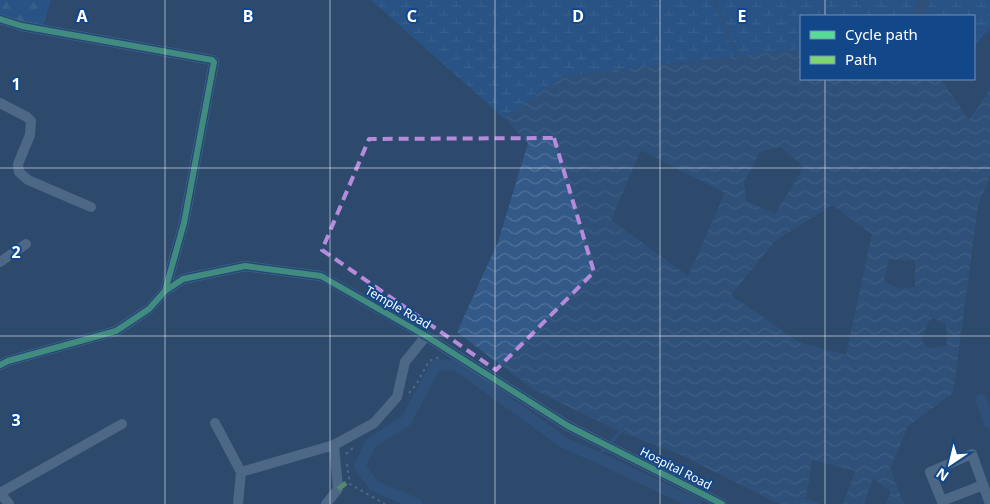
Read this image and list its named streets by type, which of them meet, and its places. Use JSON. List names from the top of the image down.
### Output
{
  "streets": {
    "street": ["Temple Road", "Hospital Road"]
  },
  "crossings": [
    ["Temple Road", "Hospital Road"]
  ],
  "legend": ["Cycle path", "Path"],
  "north": "bottom left",
  "grid": {
    "columns": [
      "A",
      "B",
      "C",
      "D",
      "E"
    ],
    "rows": ["1", "2", "3"]
  }
}
